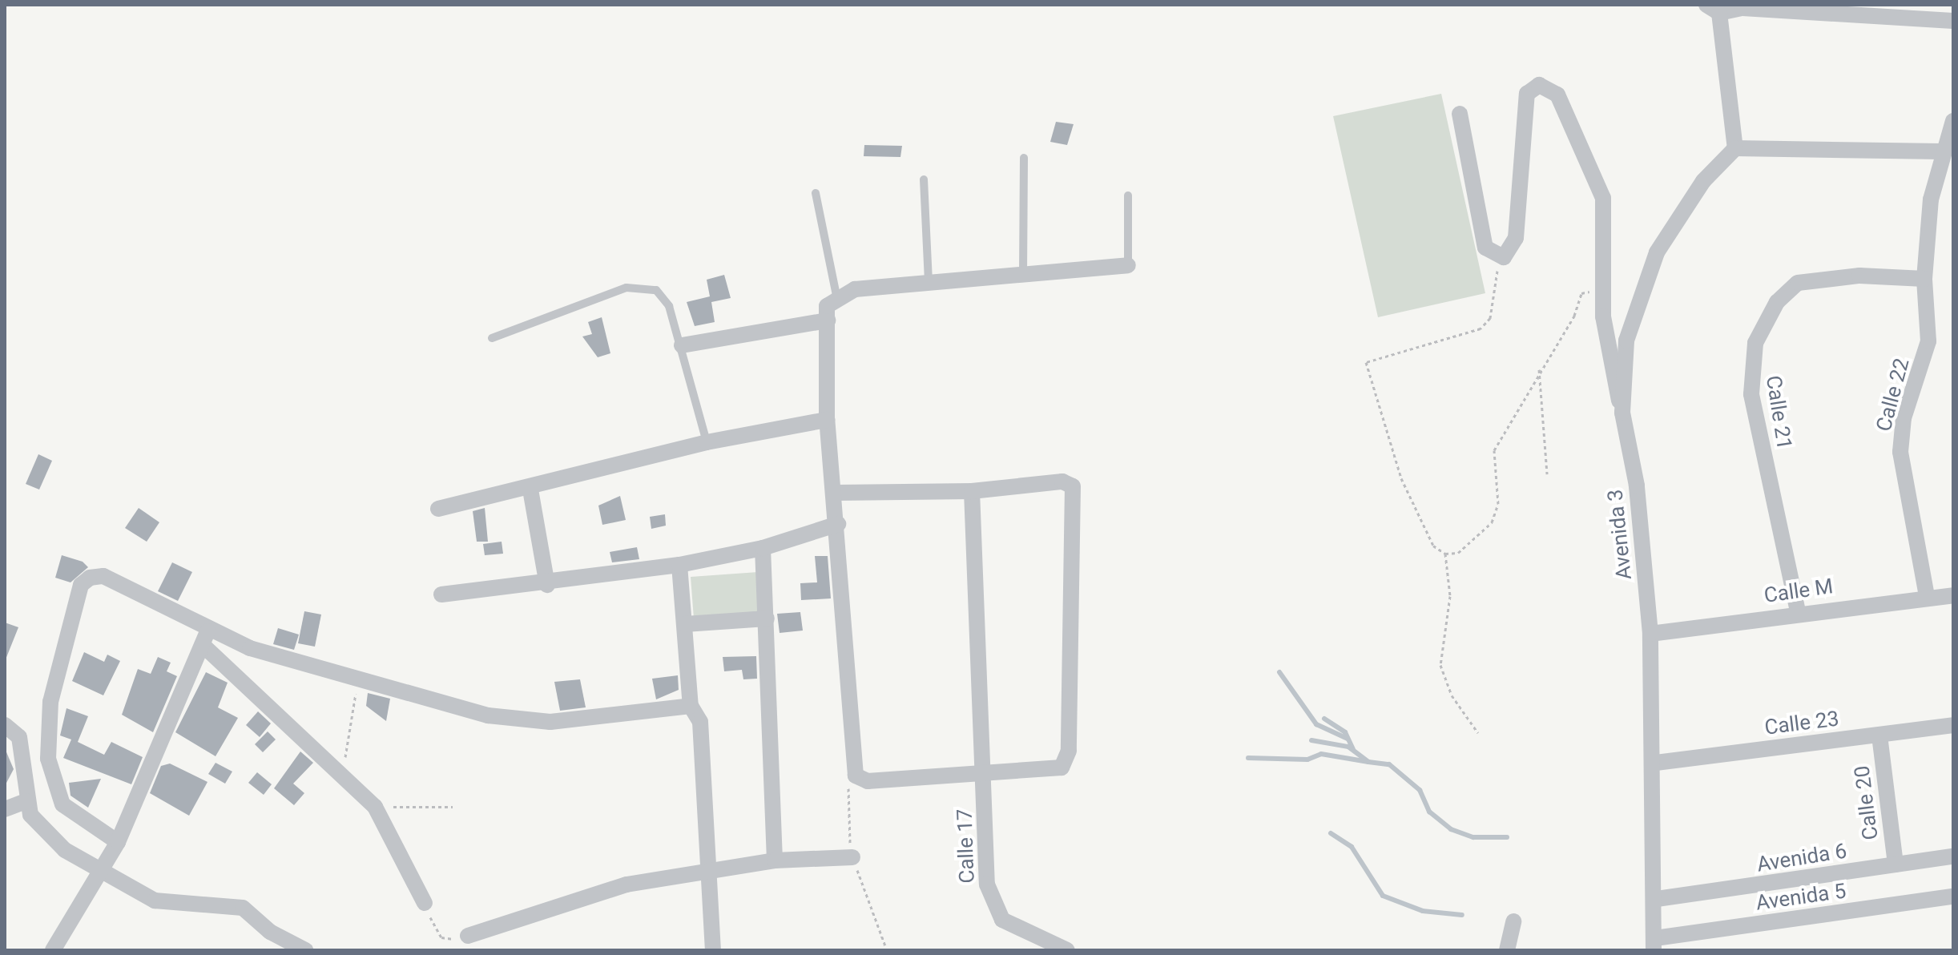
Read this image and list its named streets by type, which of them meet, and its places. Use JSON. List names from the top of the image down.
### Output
{
  "streets": {
    "street": [
      "Calle 22",
      "Calle 21",
      "Avenida 3",
      "Calle M",
      "Calle 23",
      "Calle 20",
      "Calle 17",
      "Avenida 6",
      "Avenida 5"
    ]
  },
  "crossings": [
    ["Calle 22", "Calle 21"],
    ["Calle 22", "Calle M"],
    ["Calle 21", "Calle M"],
    ["Avenida 3", "Calle M"],
    ["Avenida 3", "Calle 23"],
    ["Avenida 3", "Avenida 6"],
    ["Avenida 3", "Avenida 5"],
    ["Calle 23", "Calle 20"],
    ["Calle 20", "Avenida 6"]
  ]
}
